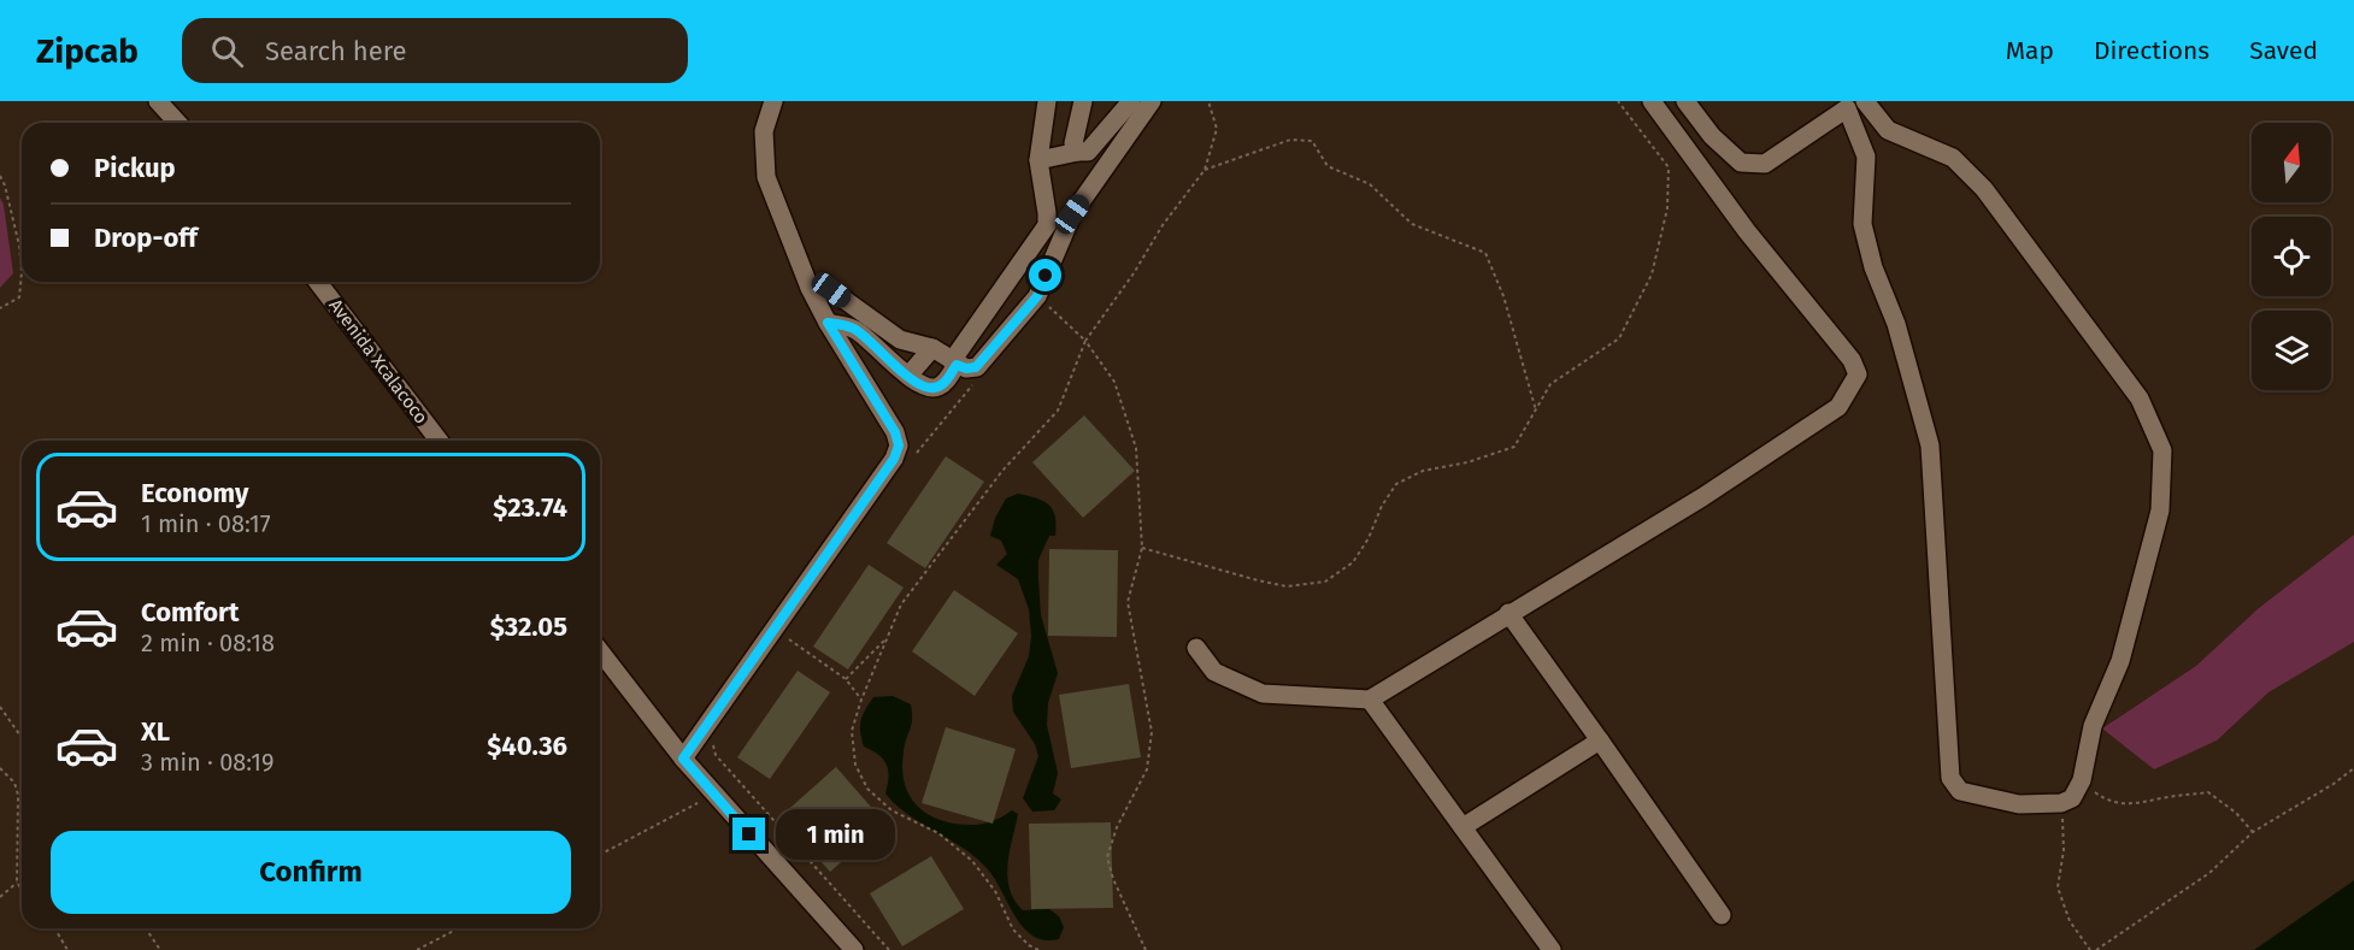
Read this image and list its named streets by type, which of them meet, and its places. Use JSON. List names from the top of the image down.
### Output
{
  "streets": {
    "street": ["Avenida Xcalacoco"]
  },
  "north": "top",
  "page": {
    "header": "Zipcab",
    "search": "Search here",
    "nav": ["Map", "Directions", "Saved"],
    "banner": ["Pickup", "Drop-off"],
    "list": [
      {
        "name": "Economy",
        "note": "1 min · 08:17",
        "value": "$23.74"
      },
      {
        "name": "Comfort",
        "note": "2 min · 08:18",
        "value": "$32.05"
      },
      {
        "name": "XL",
        "note": "3 min · 08:19",
        "value": "$40.36"
      }
    ],
    "bubble": "1 min",
    "buttons": "Confirm"
  }
}
